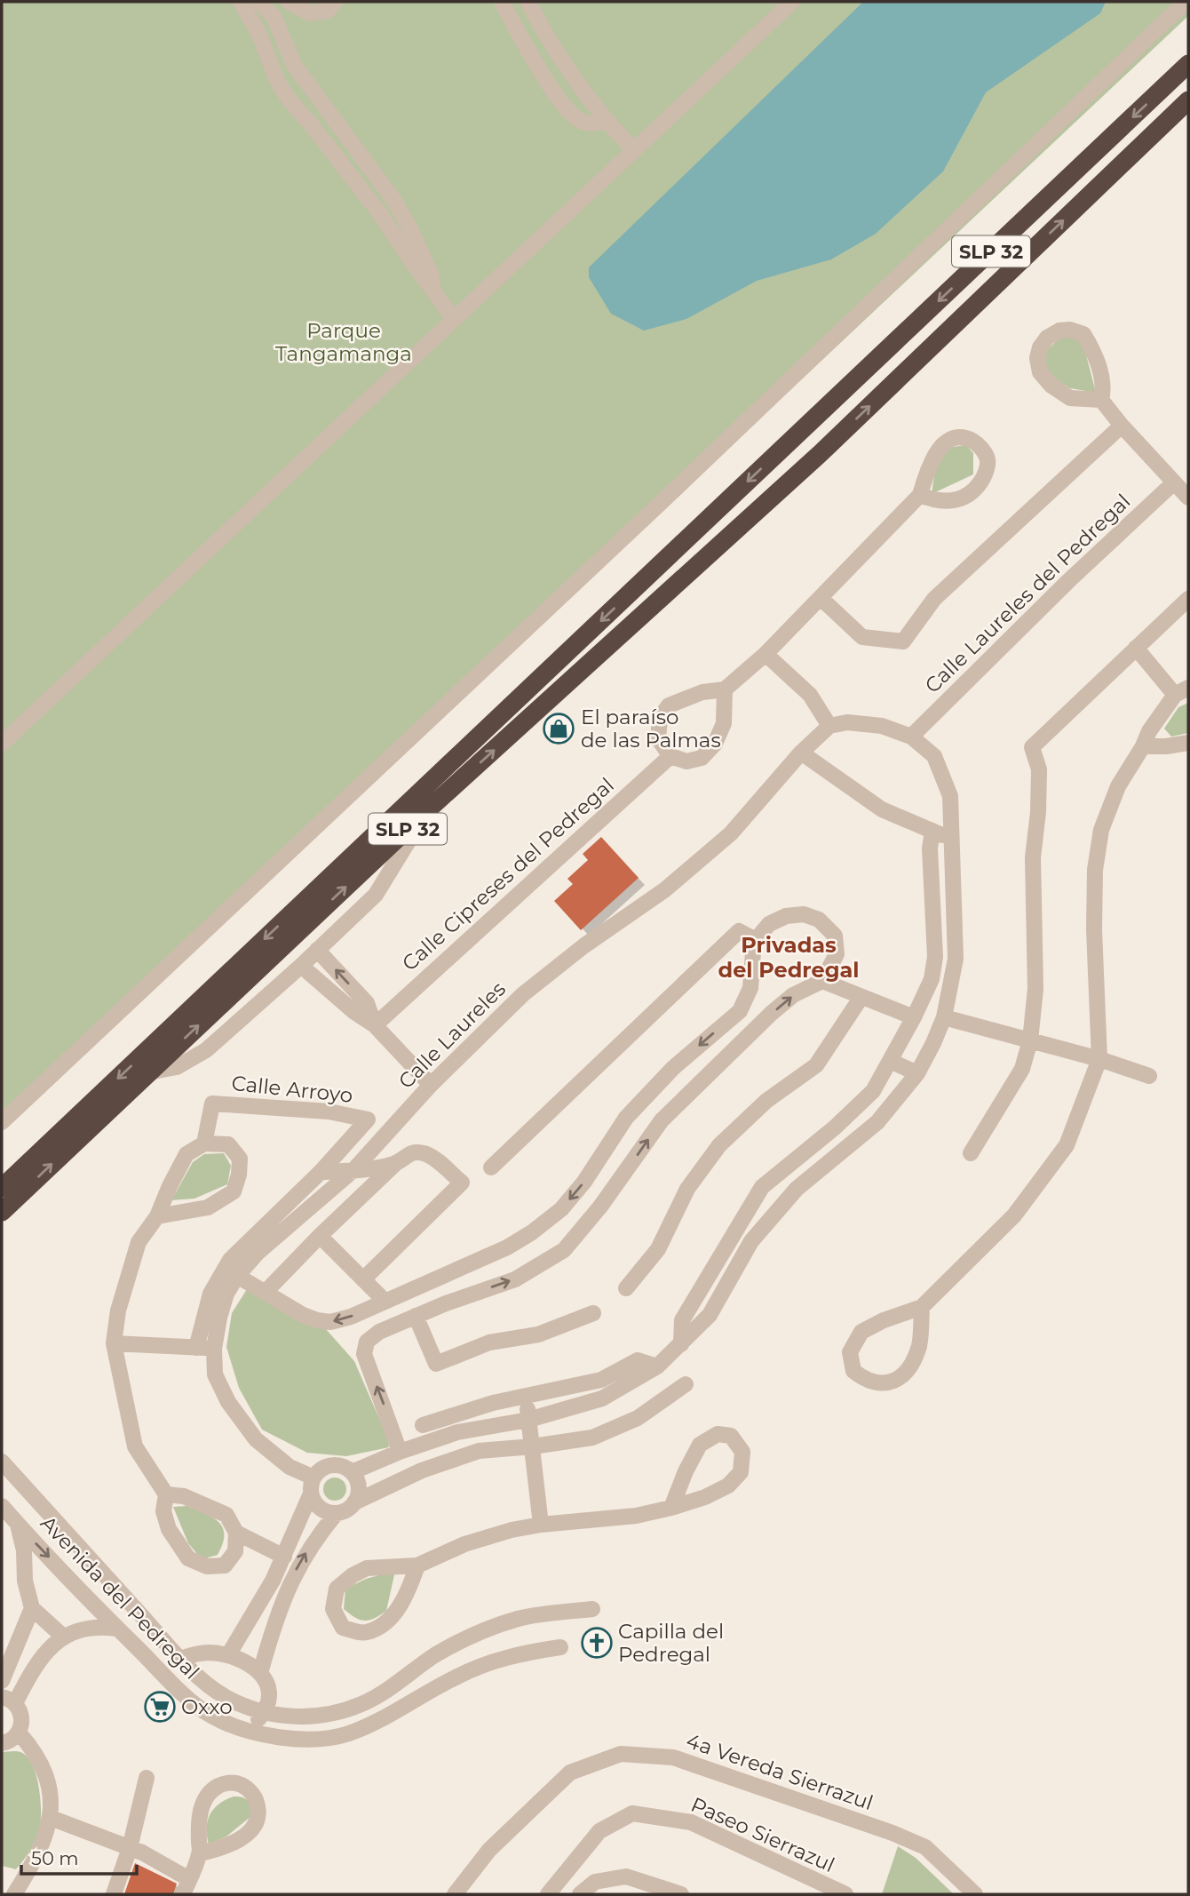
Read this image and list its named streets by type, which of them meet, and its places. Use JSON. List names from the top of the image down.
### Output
{
  "streets": {
    "highway": ["SLP 32"],
    "street": [
      "Calle Laureles del Pedregal",
      "Calle Cipreses del Pedregal",
      "Calle Laureles",
      "Calle Arroyo",
      "Avenida del Pedregal",
      "4a Vereda Sierrazul",
      "Paseo Sierrazul"
    ]
  },
  "districts": ["Privadas del Pedregal"],
  "parks": ["Parque Tangamanga"],
  "places": {
    "shop": ["El paraíso de las Palmas"],
    "church": ["Capilla del Pedregal"],
    "supermarket": ["Oxxo"]
  },
  "scale_bar": "50 m"
}
